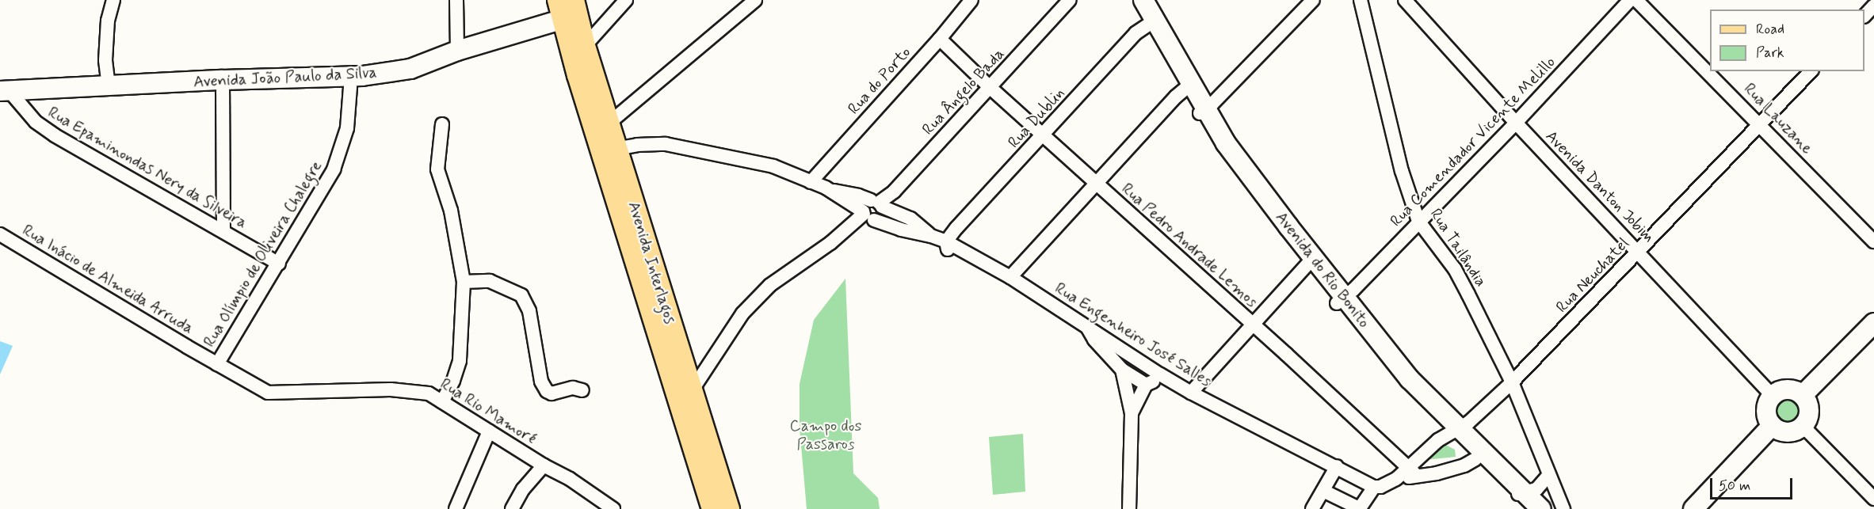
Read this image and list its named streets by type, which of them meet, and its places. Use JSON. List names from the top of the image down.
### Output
{
  "streets": {
    "main road": ["Avenida Interlagos"],
    "street": [
      "Avenida João Paulo da Silva",
      "Rua do Porto",
      "Rua Ângelo Bada",
      "Rua Dublin",
      "Rua Lauzane",
      "Rua Comendador Vicente Melillo",
      "Rua Epaminondas Nery da Silveira",
      "Avenida Danton Jobim",
      "Rua Pedro Andrade Lemos",
      "Rua Tailândia",
      "Rua Olímpio de Oliveira Chalegre",
      "Avenida do Rio Bonito",
      "Rua Neuchatel",
      "Rua Inácio de Almeida Arruda",
      "Rua Engenheiro José Salles",
      "Rua Rio Mamoré"
    ]
  },
  "crossings": [
    ["Avenida João Paulo da Silva", "Rua Epaminondas Nery da Silveira"],
    ["Avenida João Paulo da Silva", "Rua Olímpio de Oliveira Chalegre"],
    ["Avenida João Paulo da Silva", "Avenida Interlagos"],
    ["Rua do Porto", "Rua Pedro Andrade Lemos"],
    ["Rua do Porto", "Rua Engenheiro José Salles"],
    ["Rua Ângelo Bada", "Rua Pedro Andrade Lemos"],
    ["Rua Ângelo Bada", "Avenida Interlagos"],
    ["Rua Ângelo Bada", "Rua Engenheiro José Salles"],
    ["Rua Dublin", "Rua Pedro Andrade Lemos"],
    ["Rua Dublin", "Avenida do Rio Bonito"],
    ["Rua Dublin", "Rua Engenheiro José Salles"],
    ["Rua Lauzane", "Rua Neuchatel"],
    ["Rua Comendador Vicente Melillo", "Avenida Danton Jobim"],
    ["Rua Comendador Vicente Melillo", "Rua Tailândia"],
    ["Rua Comendador Vicente Melillo", "Avenida do Rio Bonito"],
    ["Rua Epaminondas Nery da Silveira", "Rua Olímpio de Oliveira Chalegre"],
    ["Avenida Danton Jobim", "Rua Neuchatel"],
    ["Rua Pedro Andrade Lemos", "Rua Neuchatel"],
    ["Rua Tailândia", "Rua Neuchatel"],
    ["Rua Olímpio de Oliveira Chalegre", "Rua Inácio de Almeida Arruda"],
    ["Avenida Interlagos", "Rua Engenheiro José Salles"],
    ["Avenida do Rio Bonito", "Rua Neuchatel"],
    ["Rua Inácio de Almeida Arruda", "Rua Rio Mamoré"]
  ],
  "parks": ["Campo dos Passaros"],
  "legend": ["Road", "Park"],
  "scale_bar": "50 m"
}
